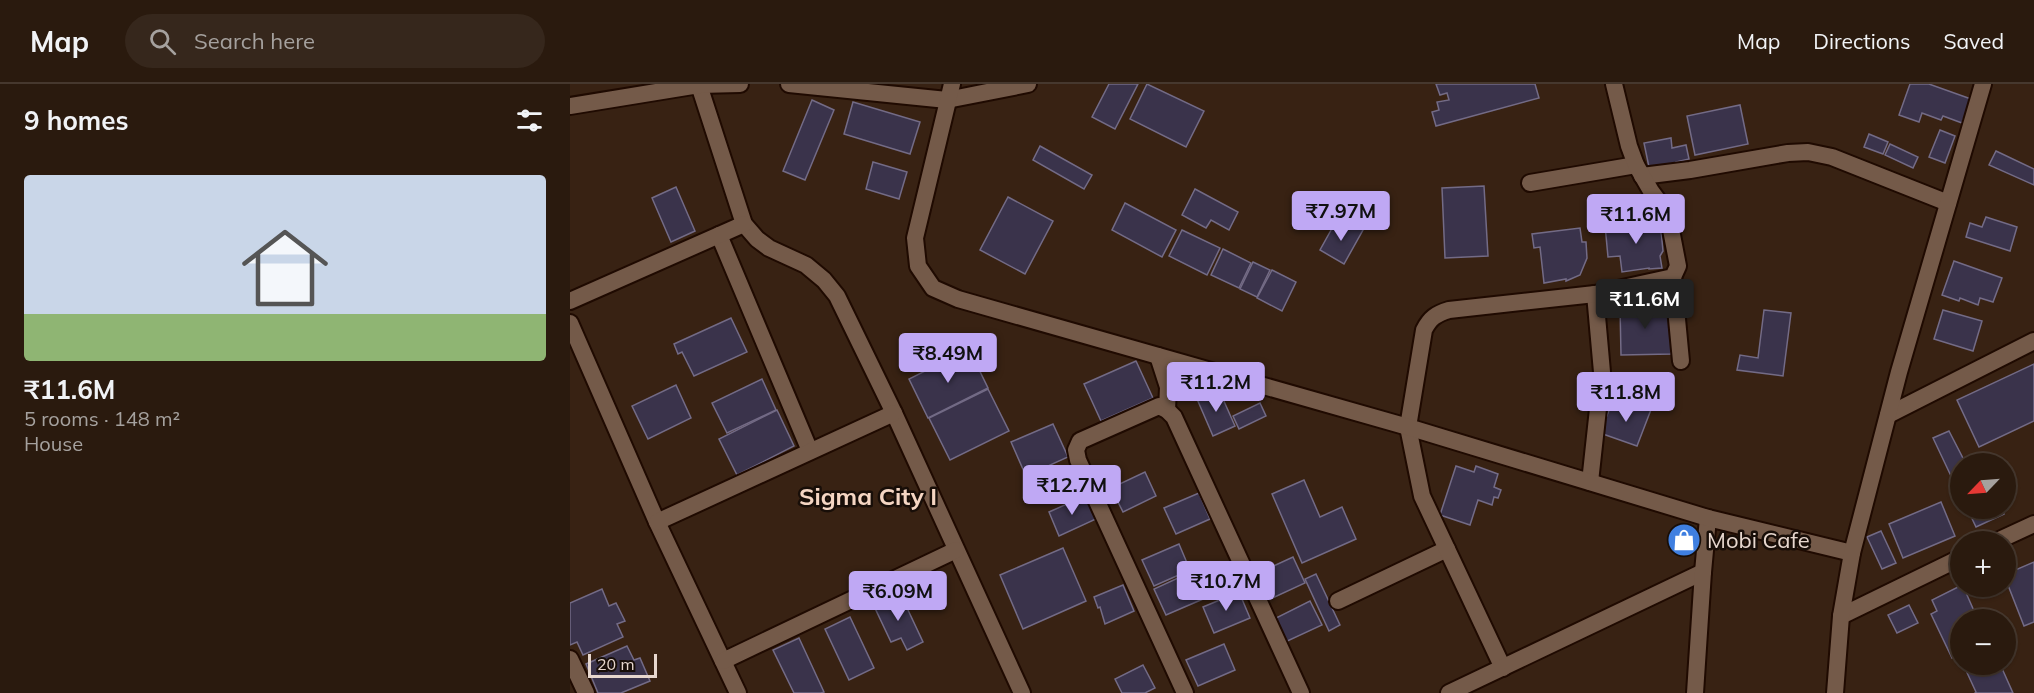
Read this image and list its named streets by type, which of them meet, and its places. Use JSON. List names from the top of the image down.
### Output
{
  "districts": ["Sigma City I"],
  "places": {
    "shop": ["Mobi Cafe"]
  },
  "scale_bar": "20 m",
  "north": "bottom left",
  "page": {
    "header": "Map",
    "search": "Search here",
    "nav": ["Map", "Directions", "Saved"],
    "heading": "9 homes",
    "list": [
      {
        "name": "₹11.6M",
        "note": "5 rooms · 148 m² · House"
      }
    ],
    "price": [
      "₹7.97M",
      "₹11.6M",
      "₹11.6M",
      "₹8.49M",
      "₹11.2M",
      "₹11.8M",
      "₹12.7M",
      "₹10.7M",
      "₹6.09M"
    ],
    "map_buttons": ["+", "−"],
    "scale": "20 m"
  }
}
